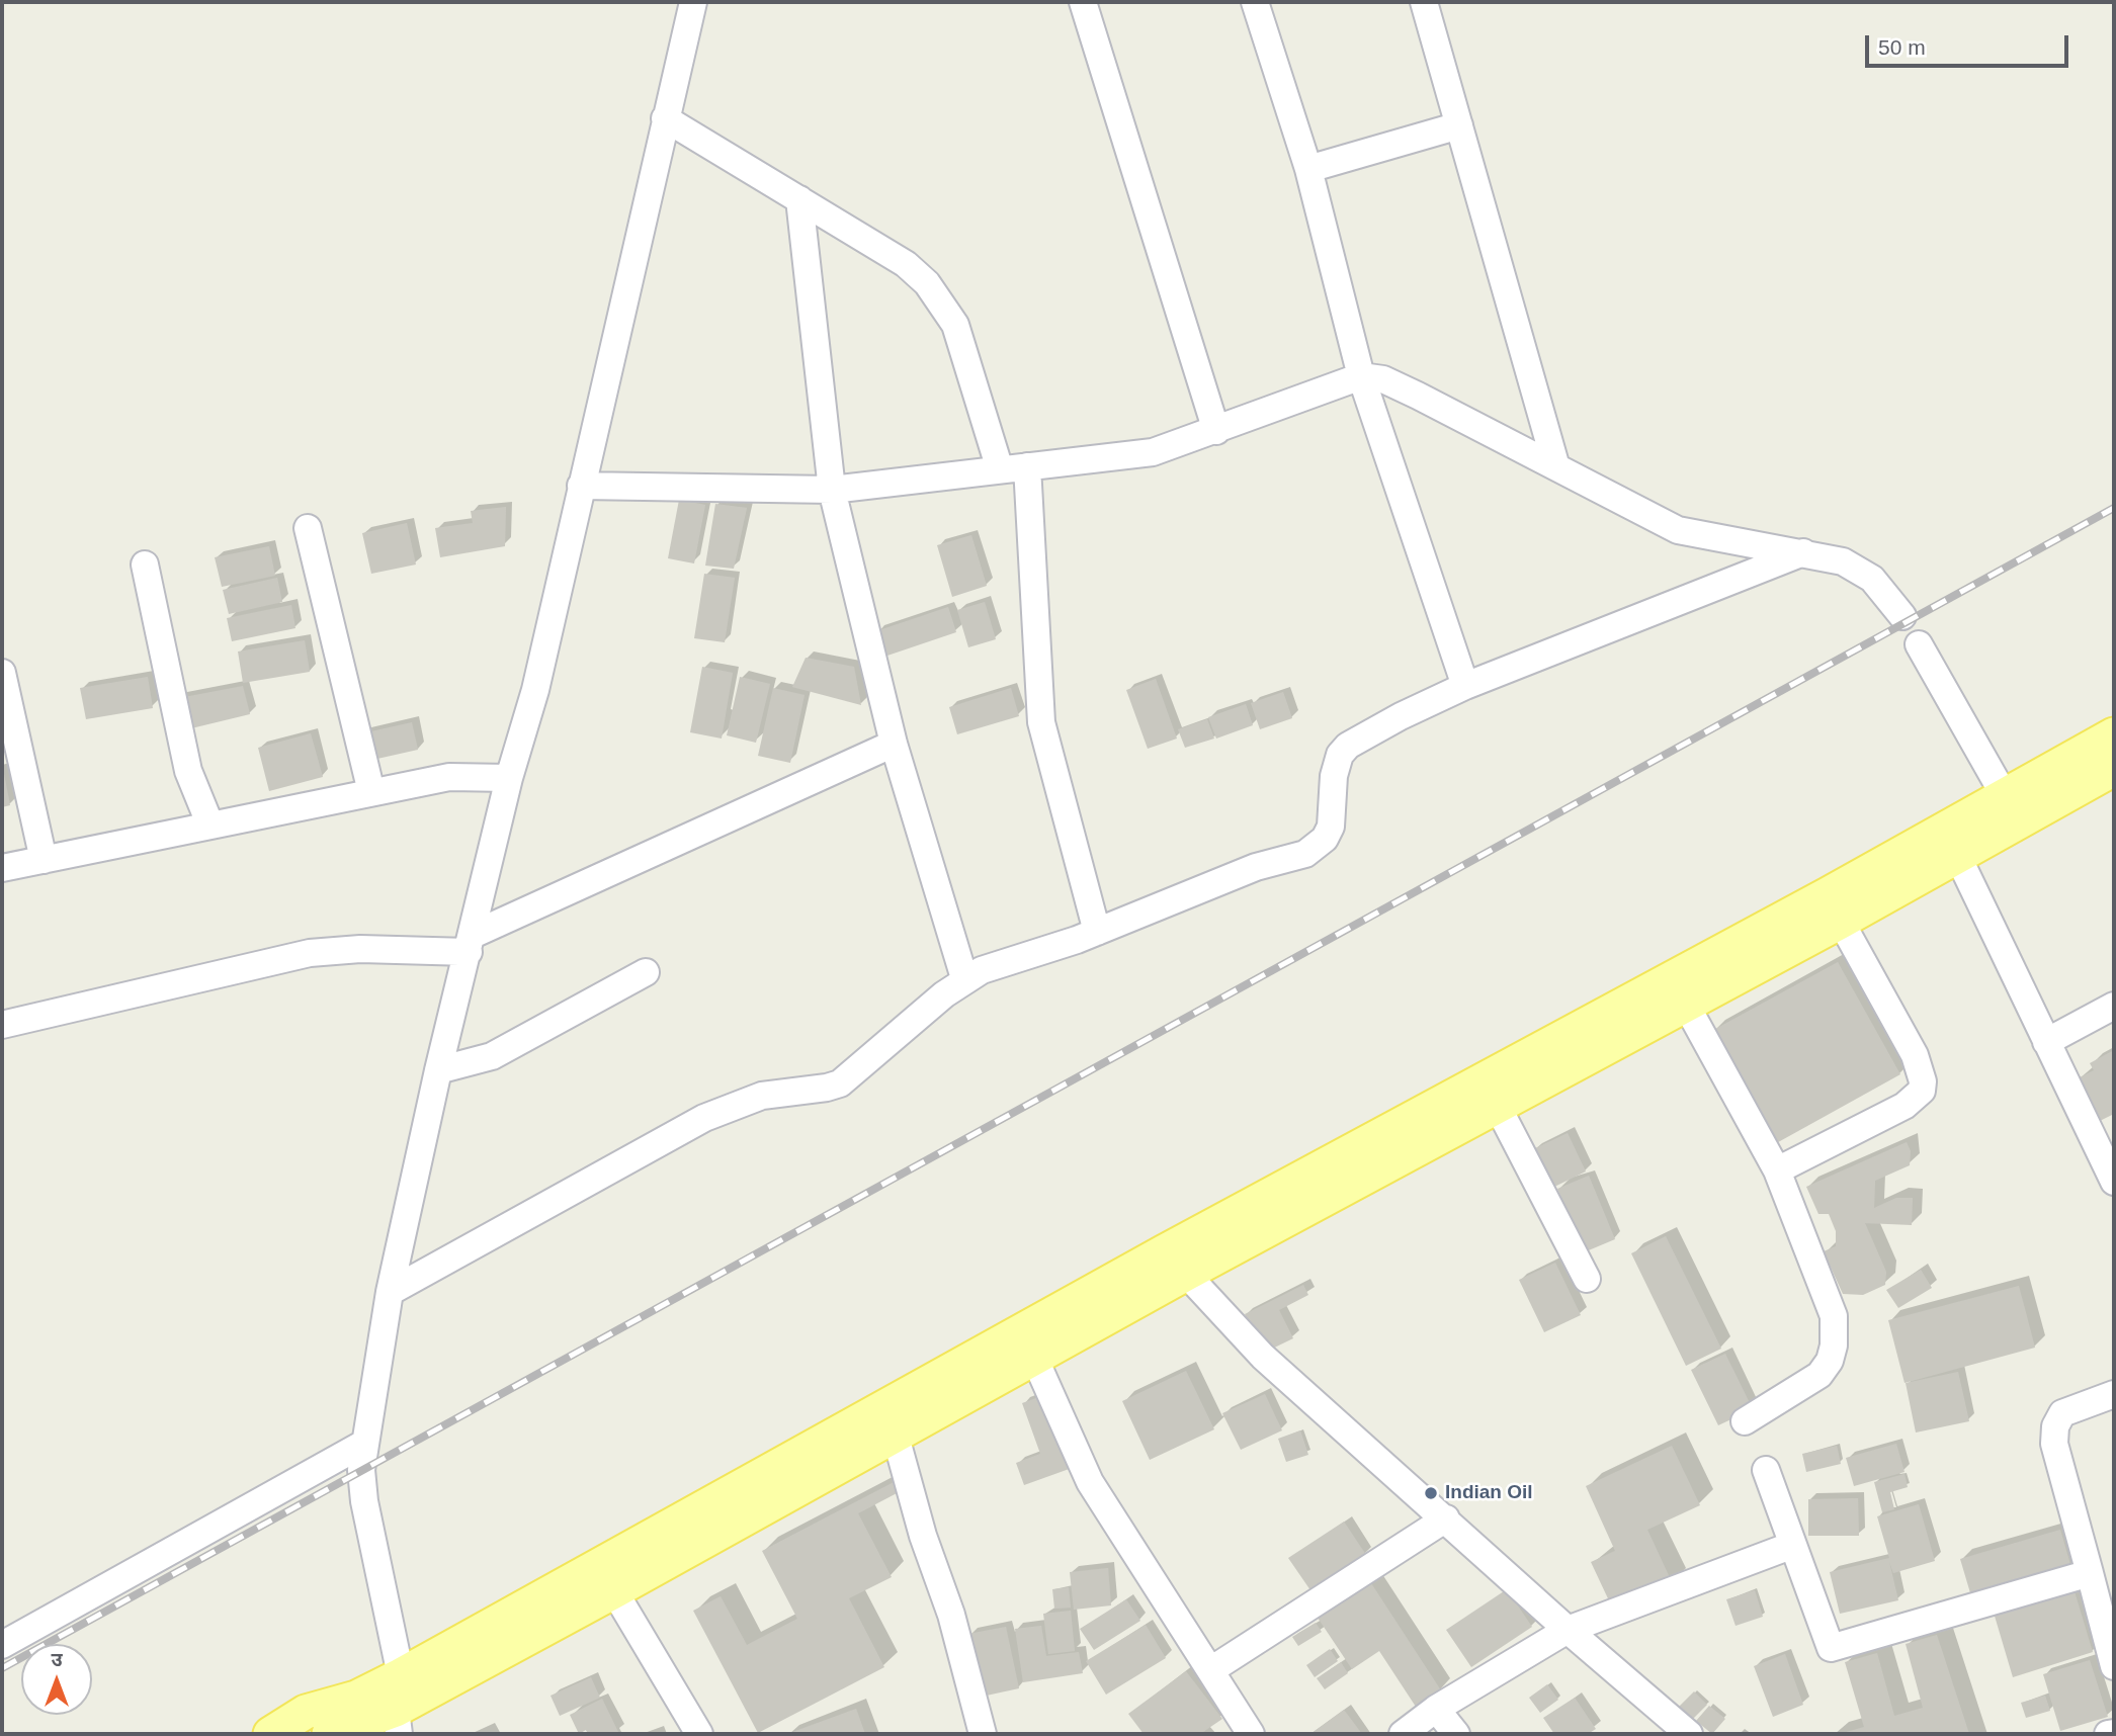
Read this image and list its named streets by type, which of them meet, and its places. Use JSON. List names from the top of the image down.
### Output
{
  "places": ["Indian Oil"],
  "scale_bar": "50 m",
  "north": "top"
}
